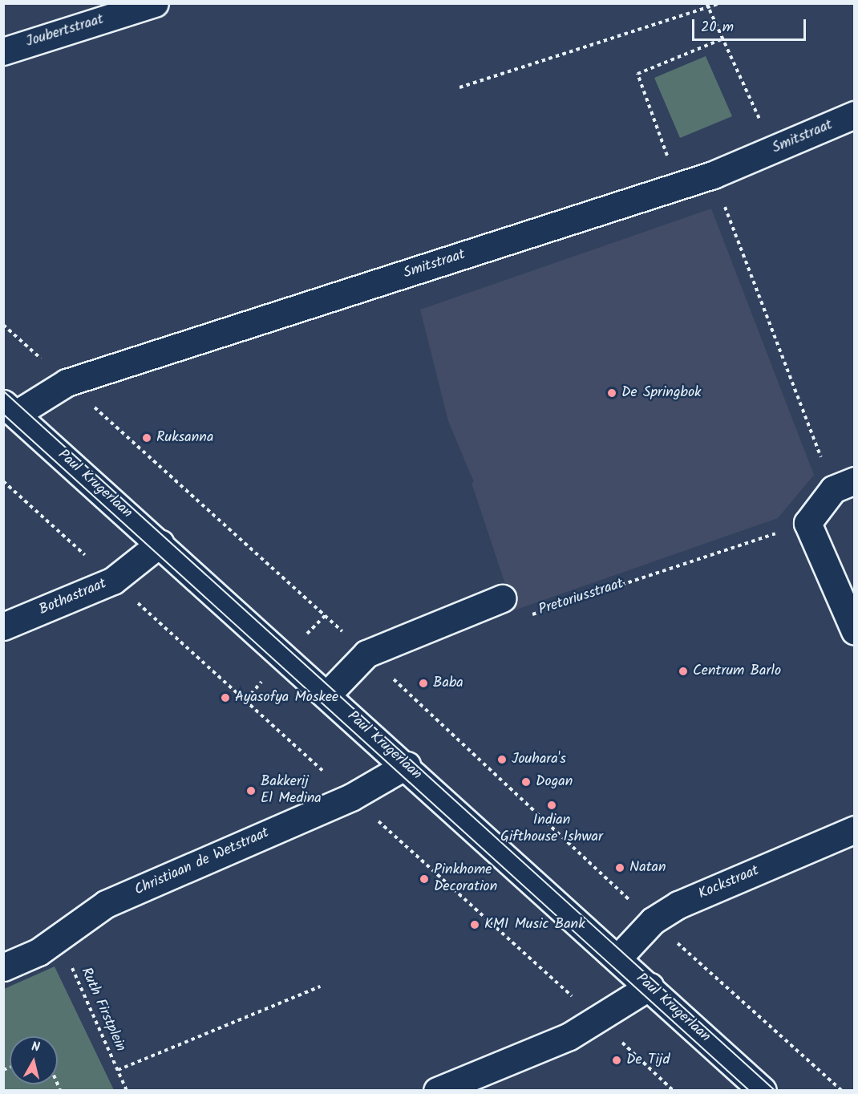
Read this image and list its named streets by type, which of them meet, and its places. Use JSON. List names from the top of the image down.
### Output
{
  "streets": {
    "street": [
      "Joubertstraat",
      "Smitstraat",
      "Paul Krugerlaan",
      "Bothastraat",
      "Christiaan de Wetstraat",
      "Kockstraat"
    ],
    "path": ["Pretoriusstraat", "Ruth Firstplein"]
  },
  "crossings": [
    ["Smitstraat", "Paul Krugerlaan"],
    ["Paul Krugerlaan", "Bothastraat"],
    ["Paul Krugerlaan", "Christiaan de Wetstraat"],
    ["Paul Krugerlaan", "Kockstraat"],
    ["Christiaan de Wetstraat", "Ruth Firstplein"]
  ],
  "places": [
    "De Springbok",
    "Ruksanna",
    "Centrum Barlo",
    "Baba",
    "Ayasofya Moskee",
    "Jouhara's",
    "Dogan",
    "Bakkerij El Medina",
    "Indian Gifthouse Ishwar",
    "Natan",
    "Pinkhome Decoration",
    "KMI Music Bank",
    "De Tijd"
  ],
  "scale_bar": "20 m",
  "north": "top"
}
